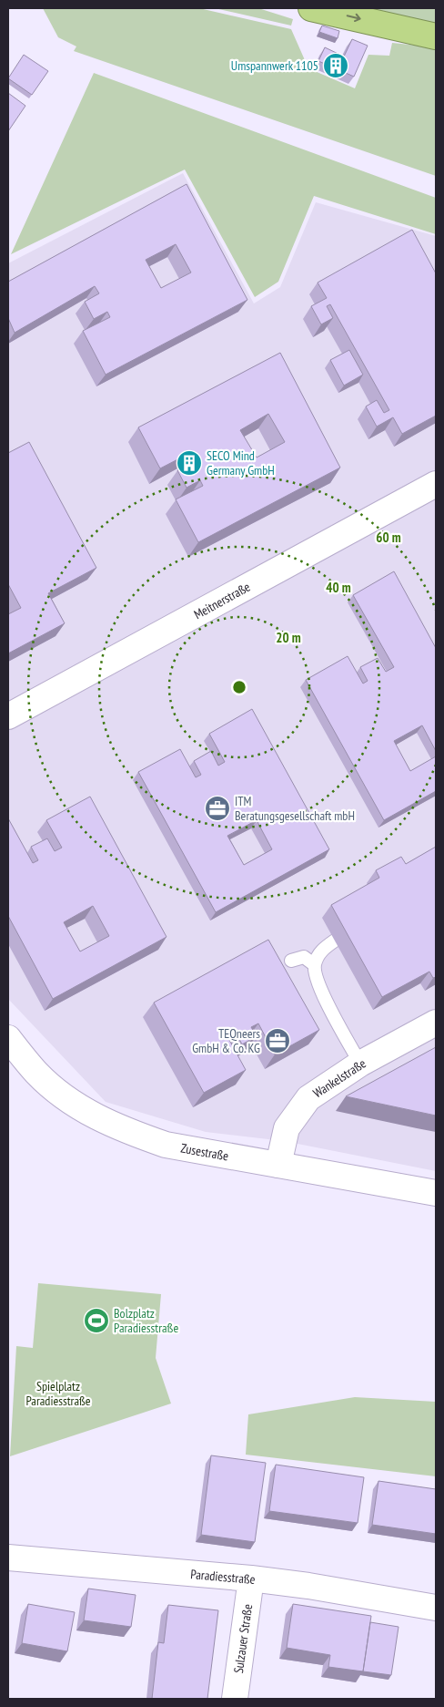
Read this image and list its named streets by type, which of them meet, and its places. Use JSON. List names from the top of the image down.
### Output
{
  "streets": {
    "street": [
      "Meitnerstraße",
      "Wankelstraße",
      "Zusestraße",
      "Paradiesstraße",
      "Sulzauer Straße"
    ]
  },
  "crossings": [
    ["Wankelstraße", "Zusestraße"],
    ["Paradiesstraße", "Sulzauer Straße"]
  ],
  "parks": ["Spielplatz Paradiesstraße"],
  "places": {
    "building": ["Umspannwerk 1105", "SECO Mind Germany GmbH"],
    "office": ["ITM Beratungsgesellschaft mbH", "TEQneers GmbH & Co. KG"],
    "sports": ["Bolzplatz Paradiesstraße"]
  },
  "rings": ["60 m", "40 m", "20 m"]
}
